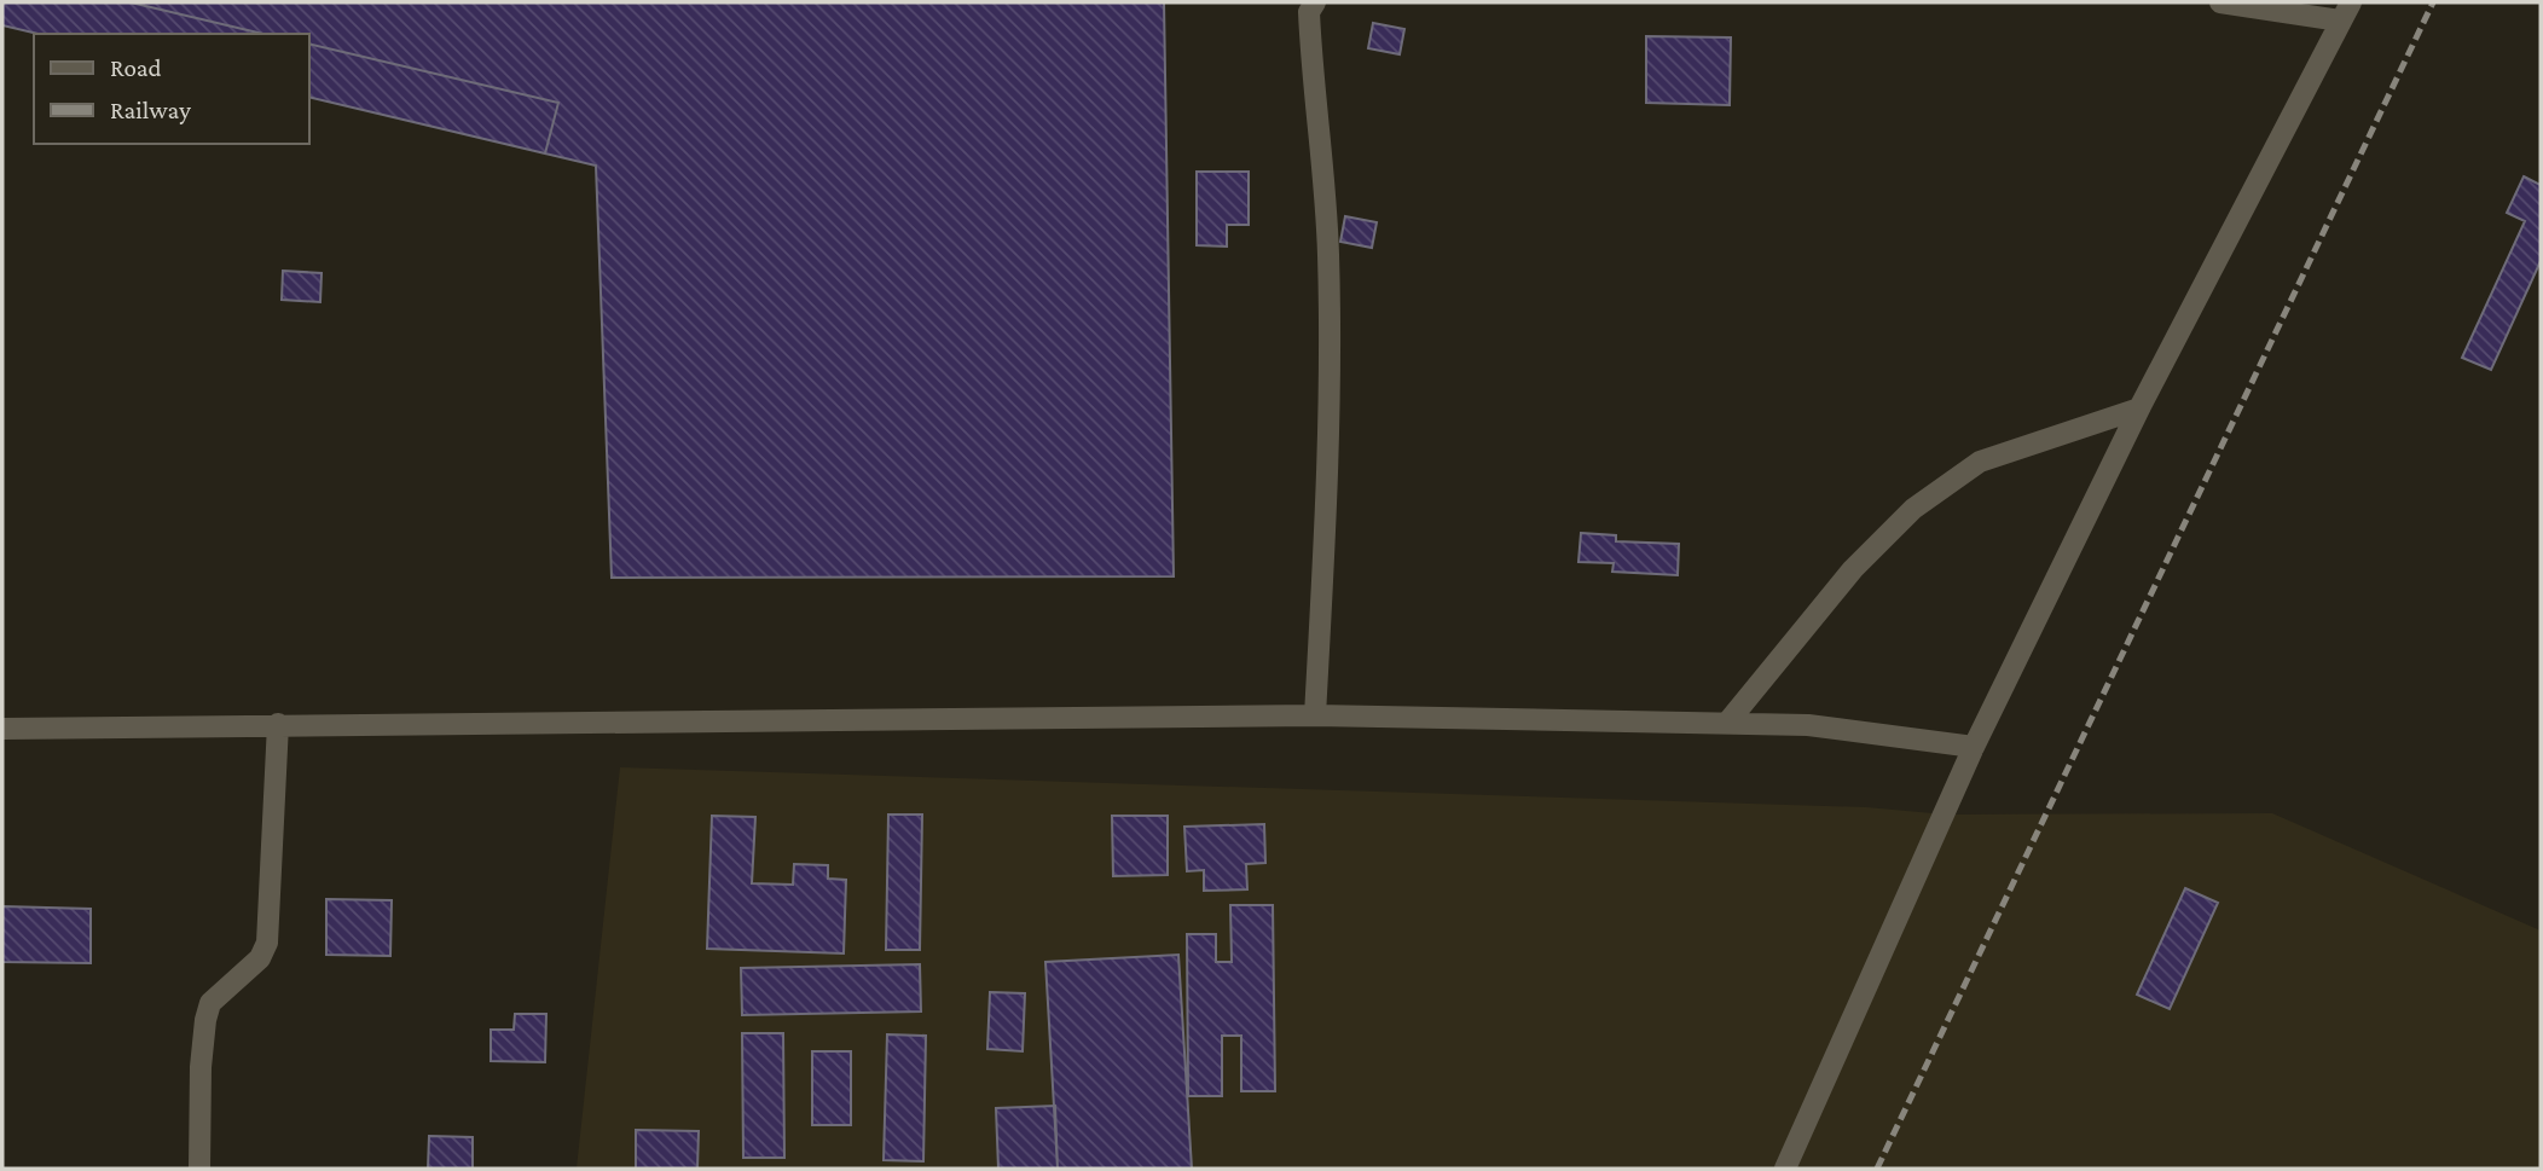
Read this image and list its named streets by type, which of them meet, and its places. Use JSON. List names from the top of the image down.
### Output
{
  "legend": ["Road", "Railway"]
}
